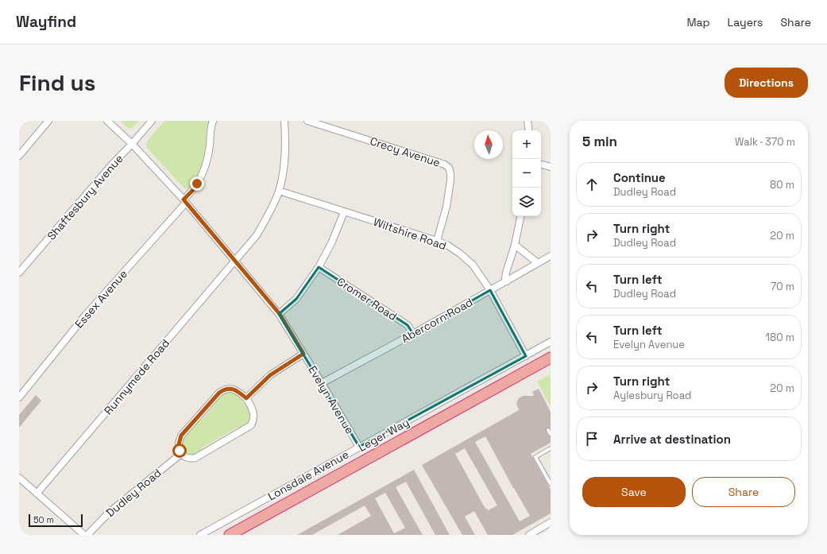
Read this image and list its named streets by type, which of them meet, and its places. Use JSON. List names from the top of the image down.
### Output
{
  "streets": {
    "highway": ["Leger Way"],
    "street": [
      "Crecy Avenue",
      "Shaftesbury Avenue",
      "Wiltshire Road",
      "Essex Avenue",
      "Cromer Road",
      "Abercorn Road",
      "Runnymede Road",
      "Evelyn Avenue",
      "Lonsdale Avenue",
      "Dudley Road"
    ]
  },
  "crossings": [
    ["Crecy Avenue", "Wiltshire Road"],
    ["Shaftesbury Avenue", "Evelyn Avenue"],
    ["Wiltshire Road", "Abercorn Road"],
    ["Wiltshire Road", "Runnymede Road"],
    ["Wiltshire Road", "Lonsdale Avenue"],
    ["Essex Avenue", "Evelyn Avenue"],
    ["Cromer Road", "Abercorn Road"],
    ["Abercorn Road", "Evelyn Avenue"],
    ["Runnymede Road", "Evelyn Avenue"],
    ["Evelyn Avenue", "Lonsdale Avenue"]
  ],
  "scale_bar": "50 m",
  "north": "top",
  "page": {
    "header": "Wayfind",
    "nav": ["Map", "Layers", "Share"],
    "buttons": [
      "Directions",
      ["Save", "Share"]
    ],
    "title": "Find us",
    "heading": ["5 min", "Walk · 370 m"],
    "map_buttons": ["+", "−"],
    "list": [
      ["Continue", "Dudley Road", "80 m"],
      ["Turn right", "Dudley Road", "20 m"],
      ["Turn left", "Dudley Road", "70 m"],
      ["Turn left", "Evelyn Avenue", "180 m"],
      ["Turn right", "Aylesbury Road", "20 m"],
      "Arrive at destination"
    ],
    "scale": "50 m"
  }
}
